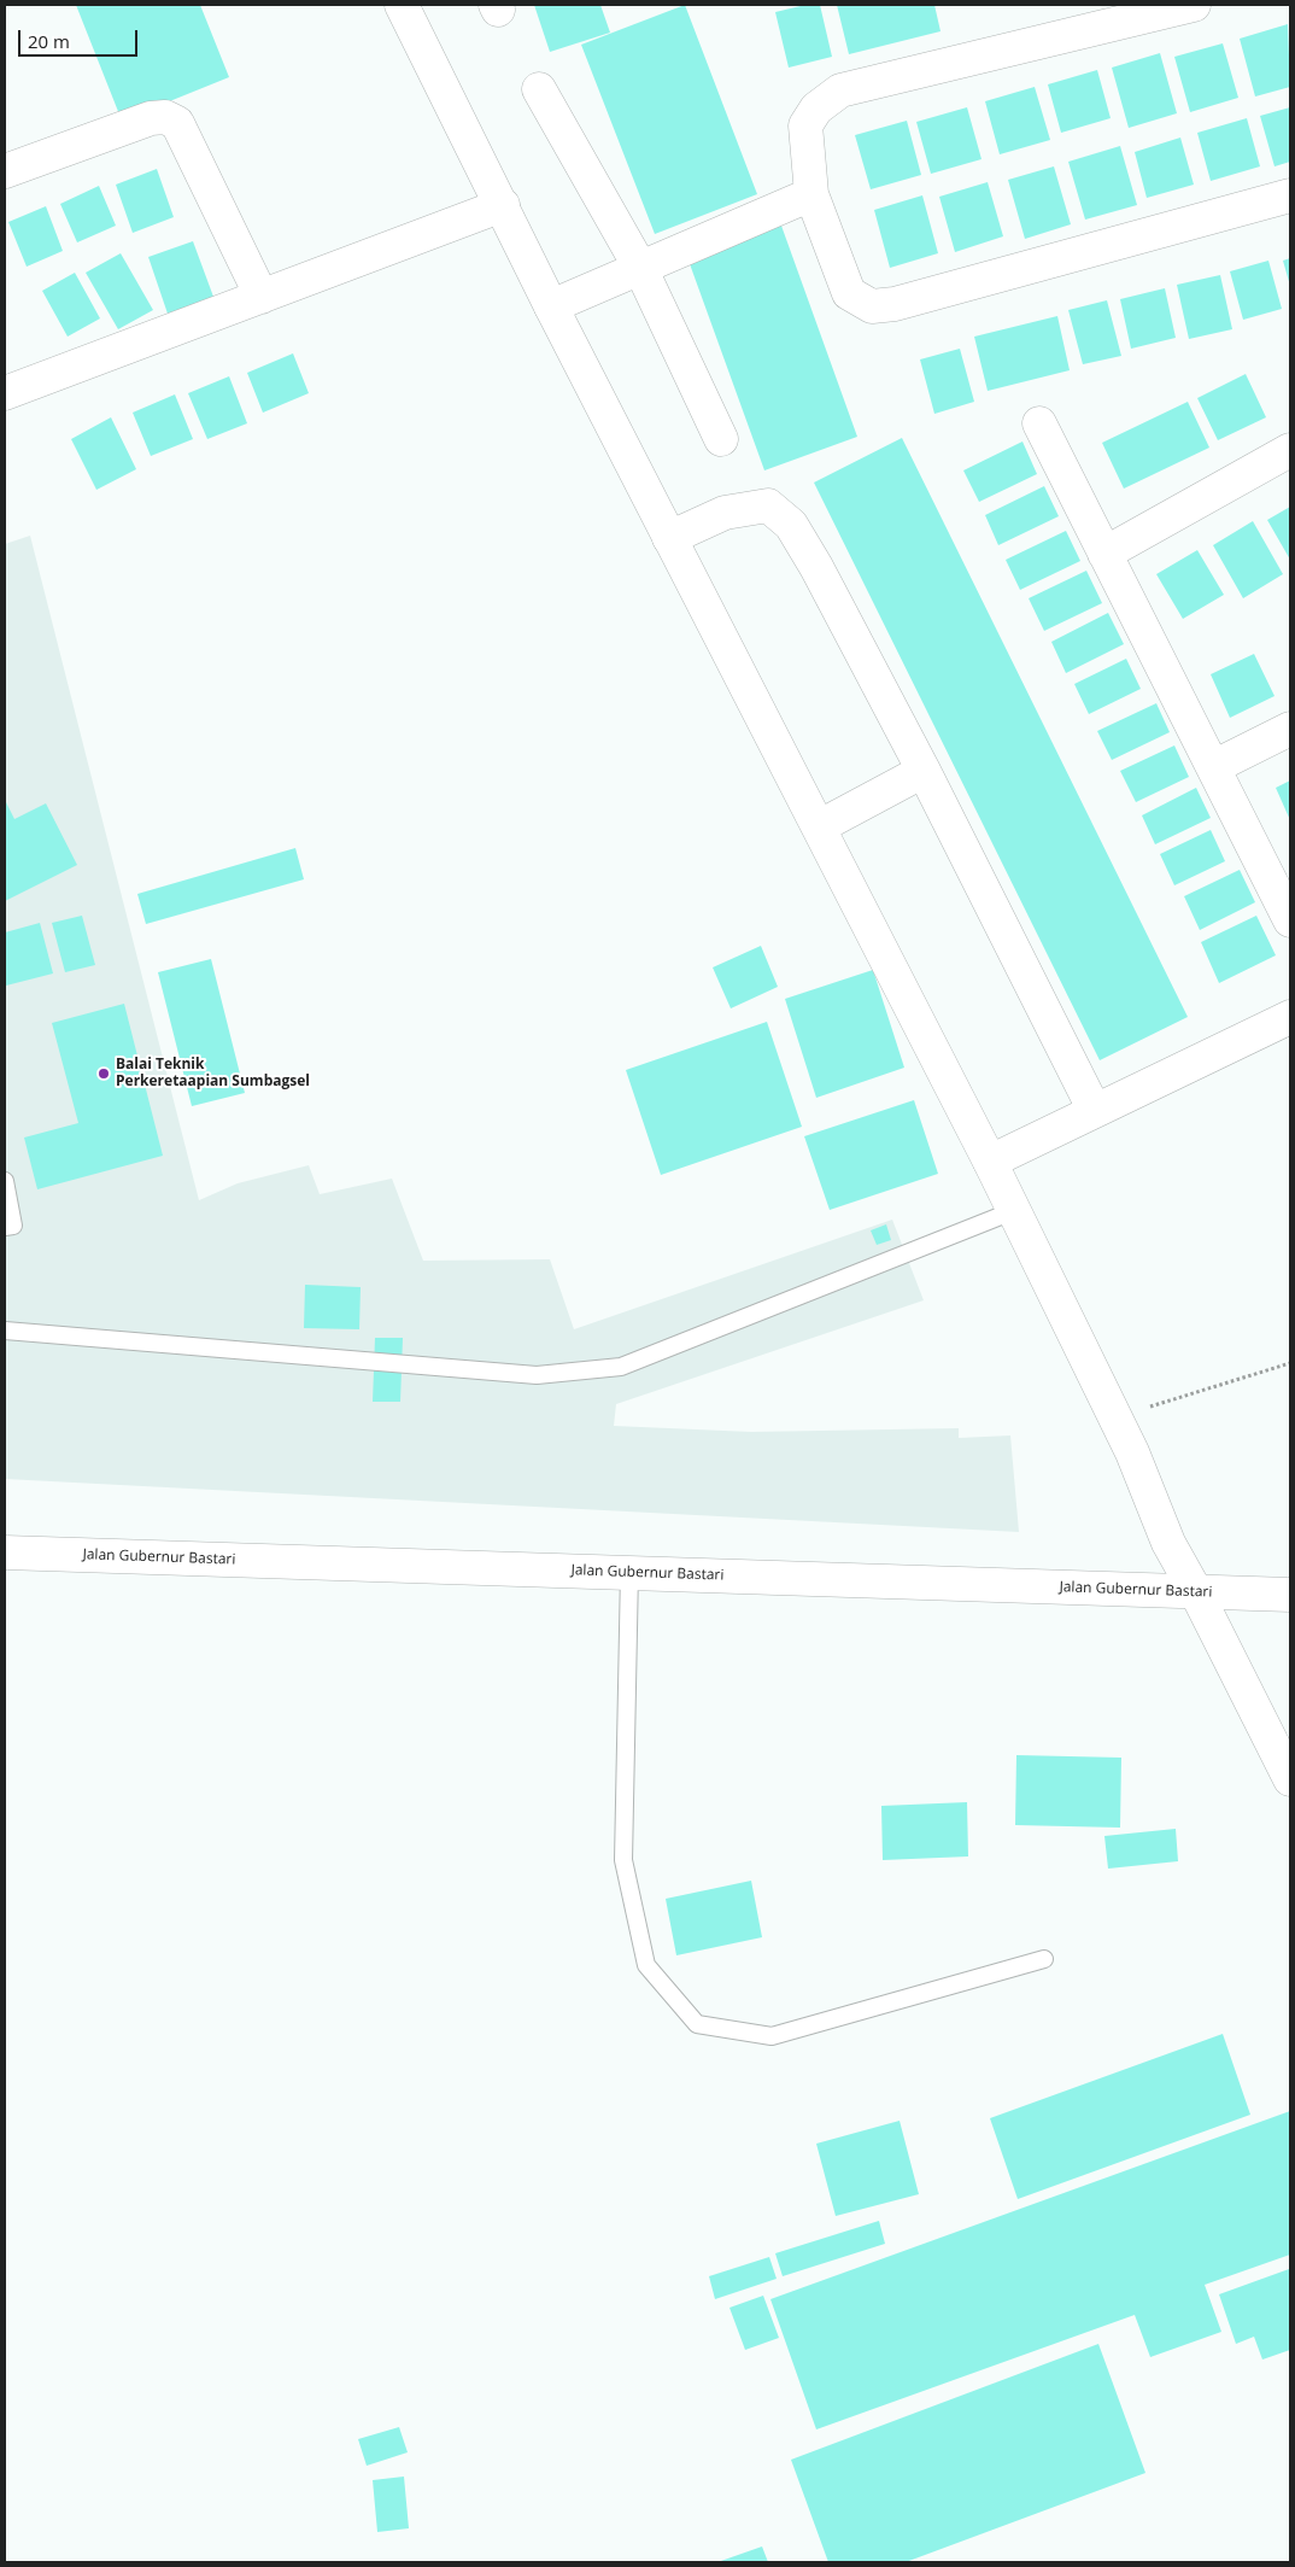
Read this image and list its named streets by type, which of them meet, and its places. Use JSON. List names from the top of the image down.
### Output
{
  "streets": {
    "main road": ["Jalan Gubernur Bastari"]
  },
  "places": ["Balai Teknik Perkeretaapian Sumbagsel"],
  "scale_bar": "20 m"
}
